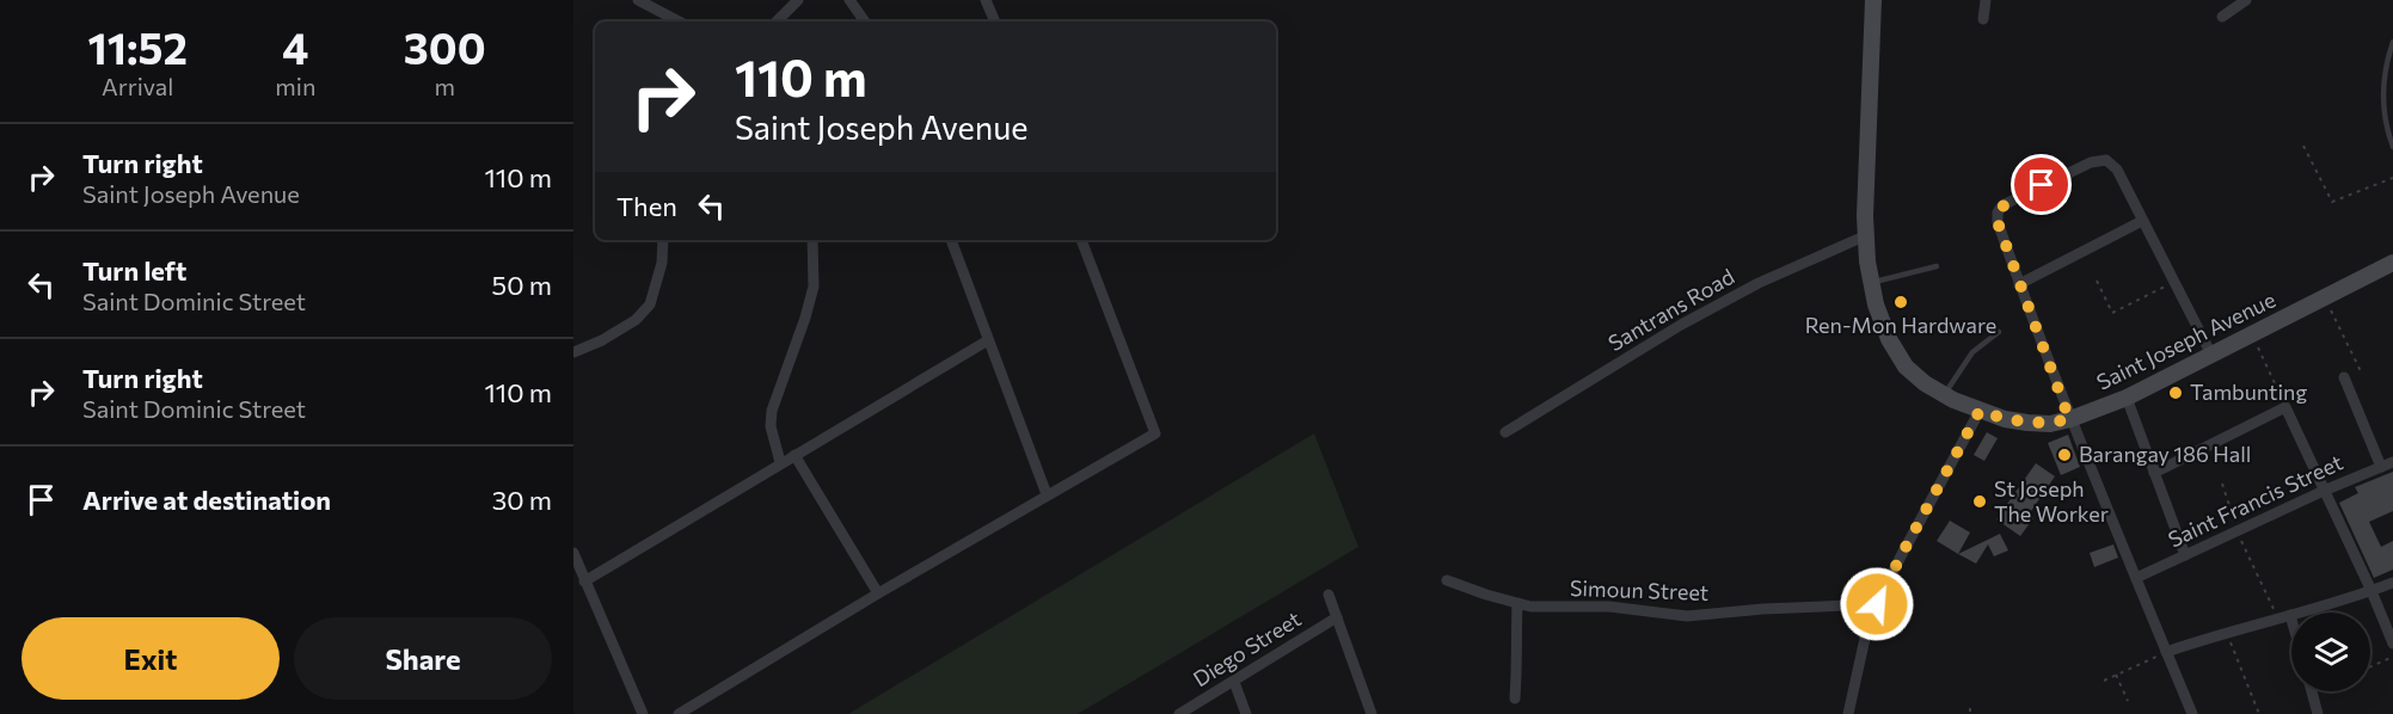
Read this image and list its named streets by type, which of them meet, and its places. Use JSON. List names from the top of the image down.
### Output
{
  "streets": {
    "main road": ["Saint Joseph Avenue"],
    "street": [
      "Santrans Road",
      "Saint Francis Street",
      "Simoun Street",
      "Diego Street"
    ]
  },
  "crossings": [
    ["Santrans Road", "Saint Joseph Avenue"]
  ],
  "places": [
    "Ren-Mon Hardware",
    "Tambunting",
    "Barangay 186 Hall",
    "St Joseph The Worker"
  ],
  "page": {
    "eta": [
      "11:52",
      "Arrival",
      "4",
      "min",
      "300",
      "m"
    ],
    "turn": ["110 m", "Saint Joseph Avenue"],
    "list": [
      {
        "name": "Turn right",
        "note": "Saint Joseph Avenue",
        "value": "110 m"
      },
      {
        "name": "Turn left",
        "note": "Saint Dominic Street",
        "value": "50 m"
      },
      {
        "name": "Turn right",
        "note": "Saint Dominic Street",
        "value": "110 m"
      },
      {
        "name": "Arrive at destination",
        "value": "30 m"
      }
    ],
    "then": "Then",
    "buttons": ["Exit", "Share"]
  }
}
